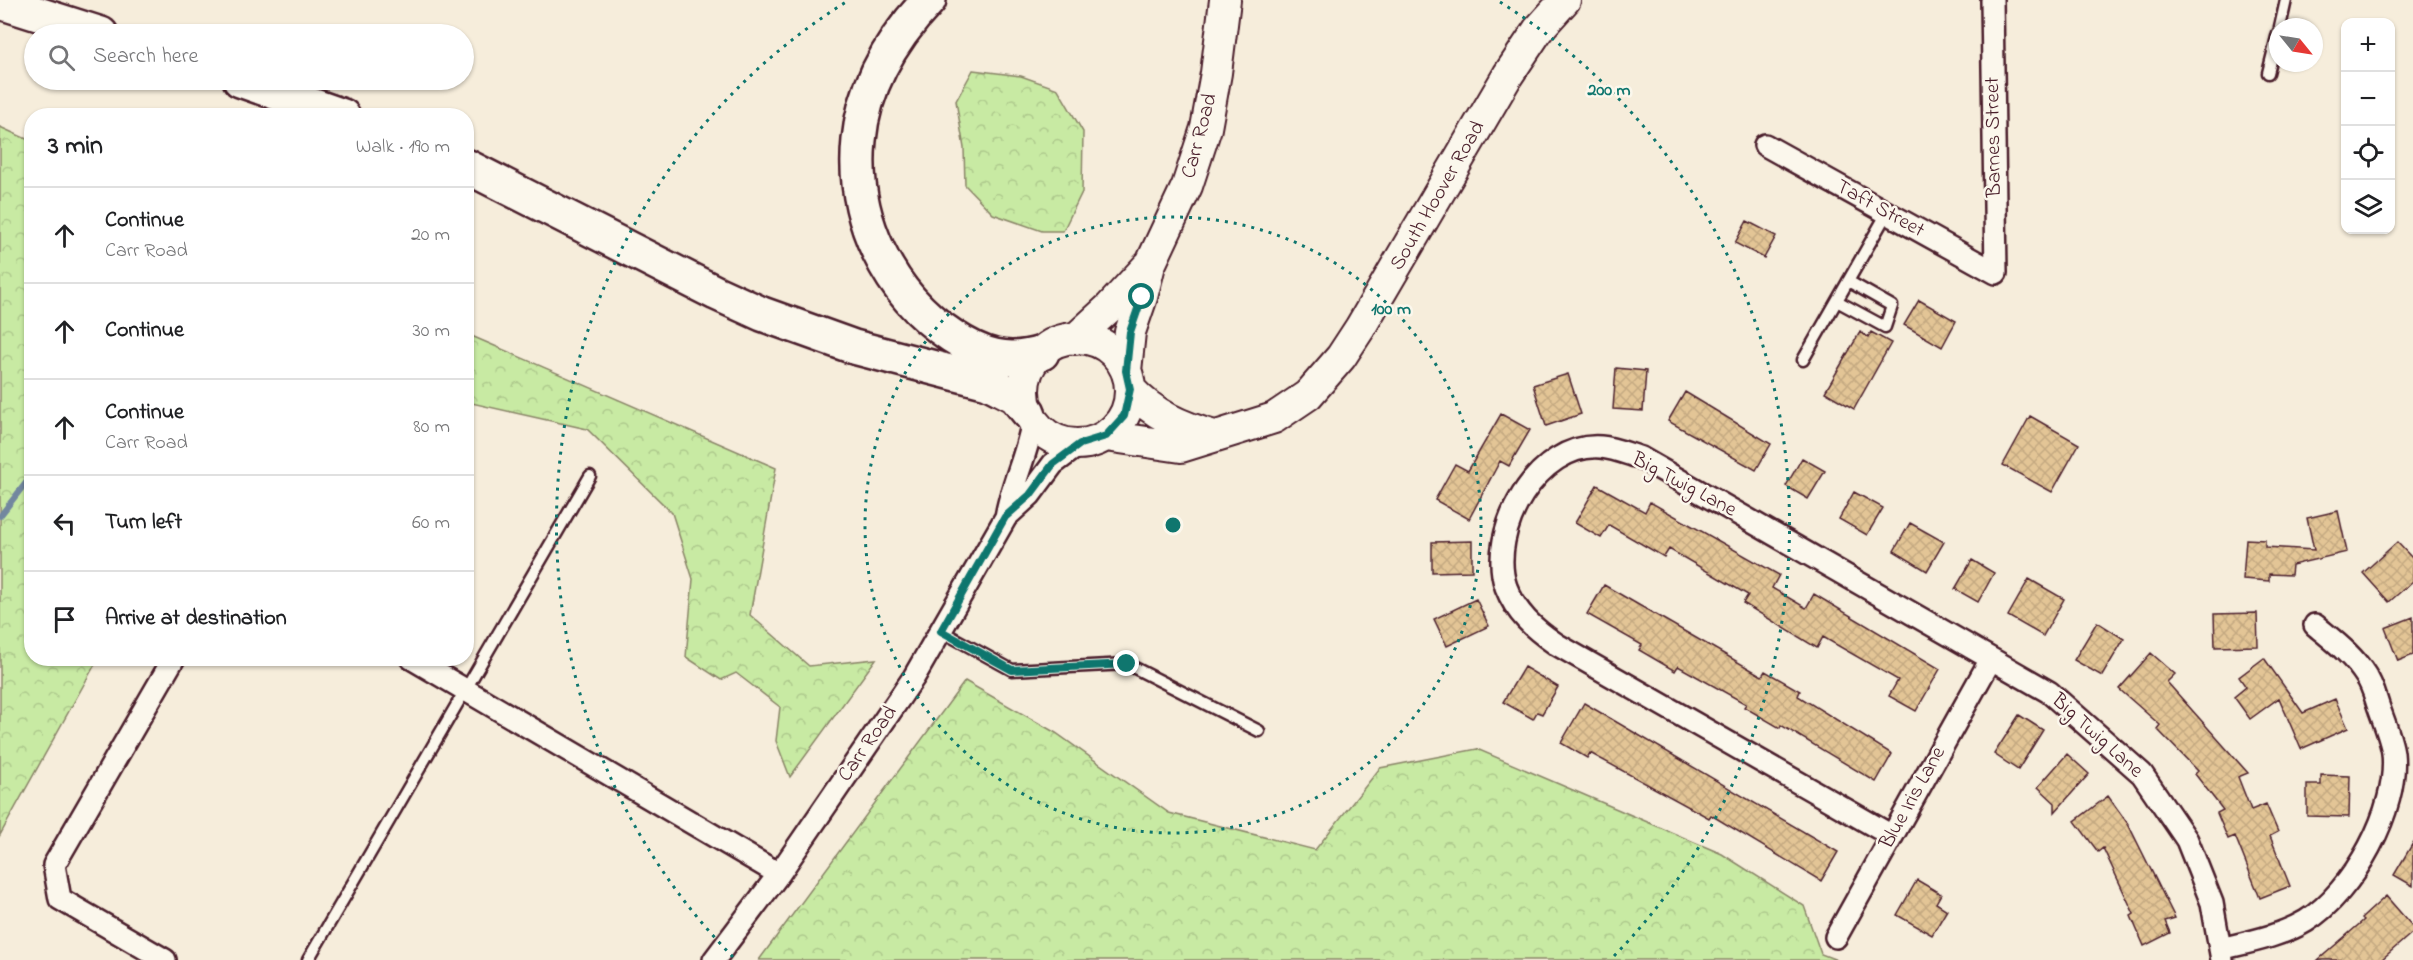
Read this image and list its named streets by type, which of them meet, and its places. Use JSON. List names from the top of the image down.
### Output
{
  "streets": {
    "street": [
      "Carr Road",
      "Barnes Street",
      "South Hoover Road",
      "Taft Street",
      "Big Twig Lane",
      "Blue Iris Lane"
    ]
  },
  "crossings": [
    ["Carr Road", "South Hoover Road"],
    ["Barnes Street", "Taft Street"],
    ["Big Twig Lane", "Blue Iris Lane"]
  ],
  "north": "bottom right",
  "page": {
    "map_buttons": ["+", "−"],
    "search": "Search here",
    "heading": ["3 min", "Walk · 190 m"],
    "list": [
      ["Continue", "Carr Road", "20 m"],
      ["Continue", "30 m"],
      ["Continue", "Carr Road", "80 m"],
      ["Turn left", "60 m"],
      "Arrive at destination"
    ]
  },
  "rings": ["200 m", "100 m"]
}
